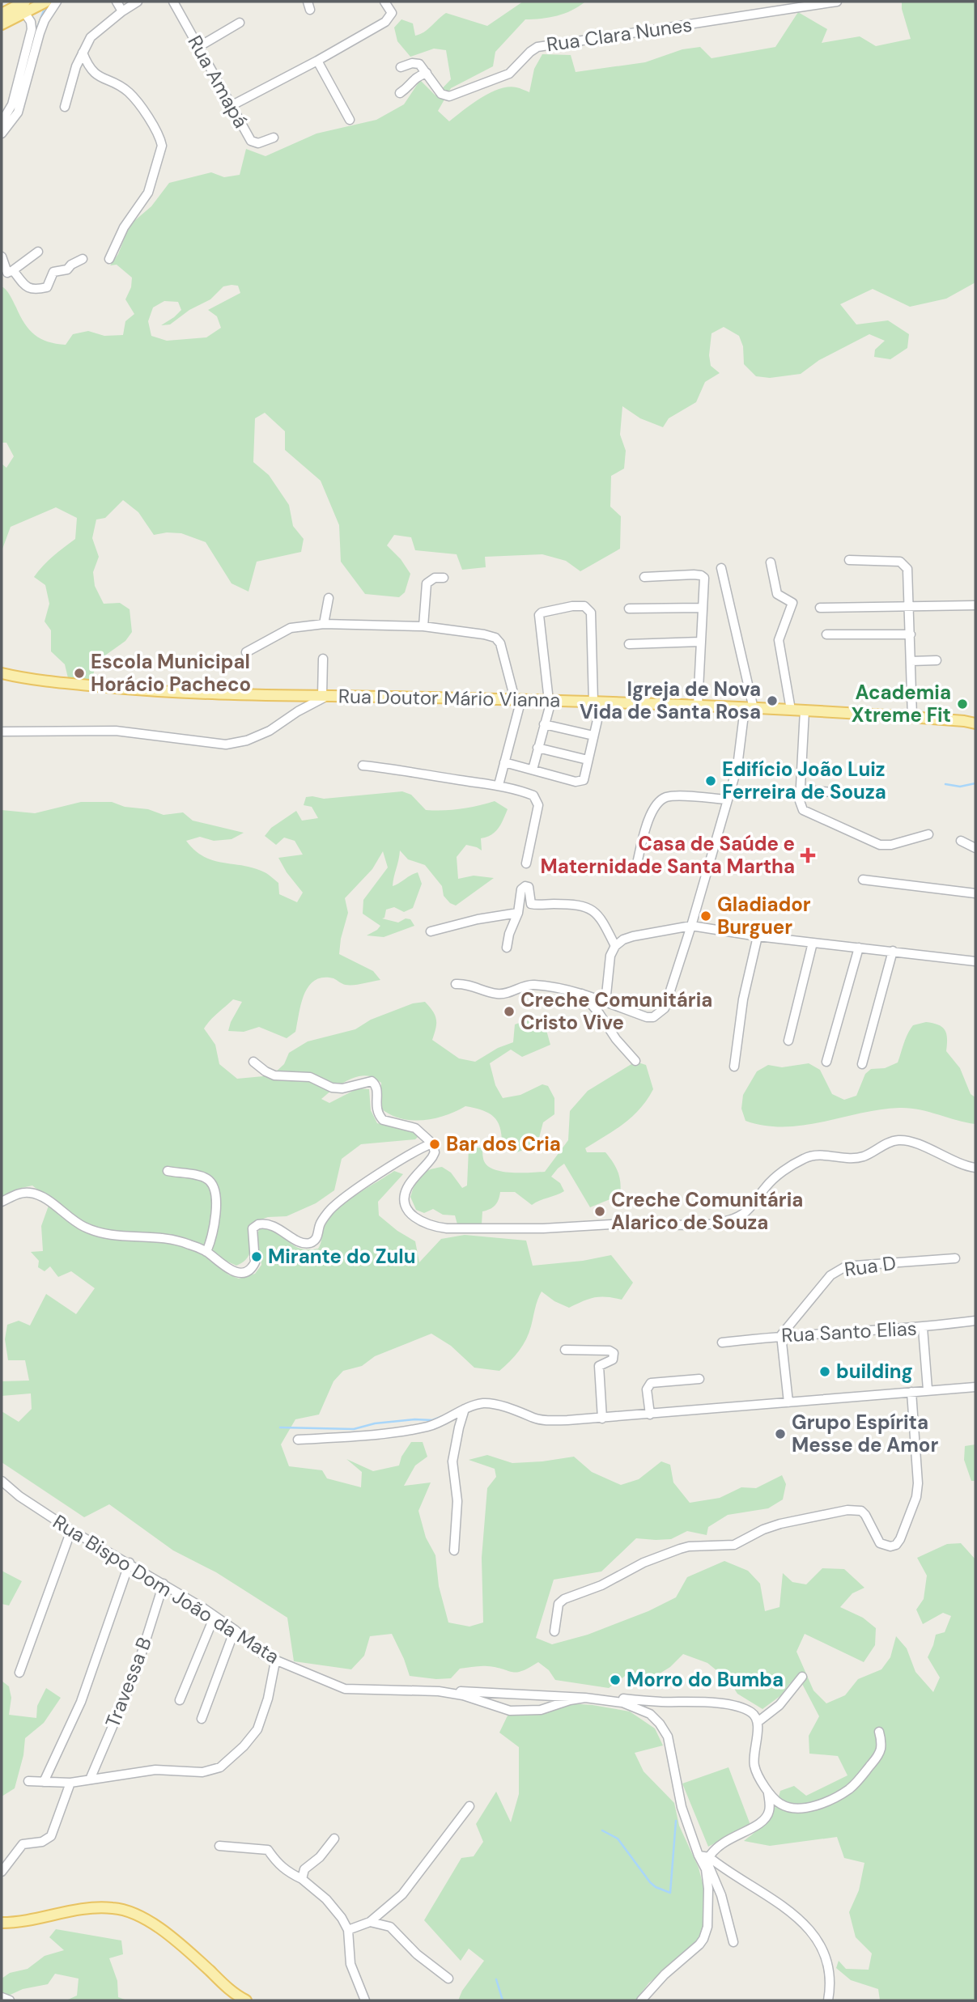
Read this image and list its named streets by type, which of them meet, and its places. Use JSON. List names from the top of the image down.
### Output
{
  "streets": {
    "main road": ["Rua Doutor Mário Vianna"],
    "street": [
      "Rua Clara Nunes",
      "Rua Amapá",
      "Rua D",
      "Rua Santo Elias",
      "Rua Bispo Dom João da Mata",
      "Travessa B"
    ]
  },
  "crossings": [
    ["Rua D", "Rua Santo Elias"],
    ["Rua Bispo Dom João da Mata", "Travessa B"]
  ],
  "places": {
    "other": [
      "Escola Municipal Horácio Pacheco",
      "Igreja de Nova Vida de Santa Rosa",
      "Academia Xtreme Fit",
      "Edifício João Luiz Ferreira de Souza",
      "Gladiador Burguer",
      "Creche Comunitária Cristo Vive",
      "Bar dos Cria",
      "Creche Comunitária Alarico de Souza",
      "Mirante do Zulu",
      "building",
      "Grupo Espírita Messe de Amor",
      "Morro do Bumba"
    ],
    "health": ["Casa de Saúde e Maternidade Santa Martha"]
  }
}
